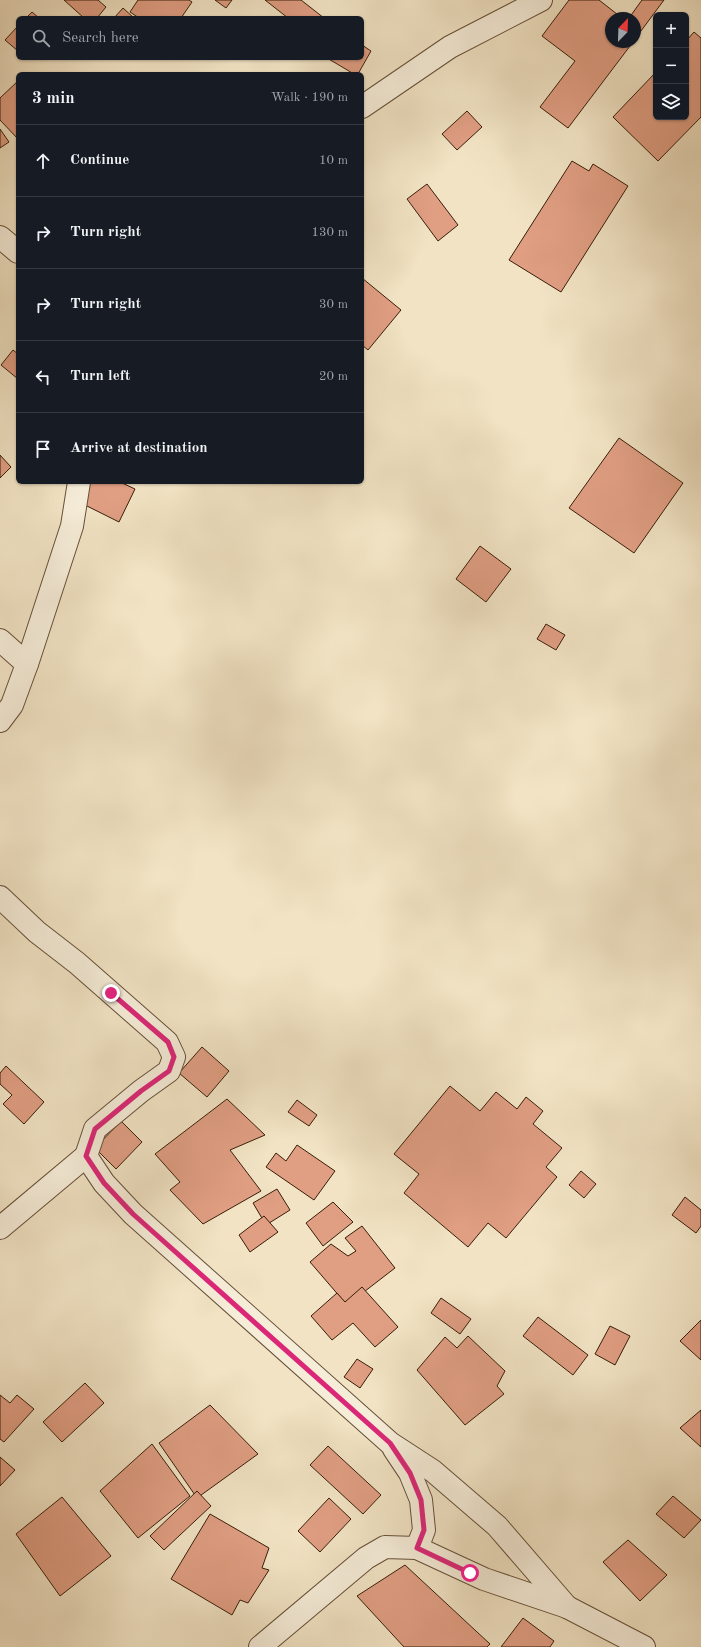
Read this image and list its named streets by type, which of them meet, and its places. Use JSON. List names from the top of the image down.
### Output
{
  "north": "top right",
  "page": {
    "map_buttons": ["+", "−"],
    "search": "Search here",
    "heading": ["3 min", "Walk · 190 m"],
    "list": [
      ["Continue", "10 m"],
      ["Turn right", "130 m"],
      ["Turn right", "30 m"],
      ["Turn left", "20 m"],
      "Arrive at destination"
    ]
  }
}
